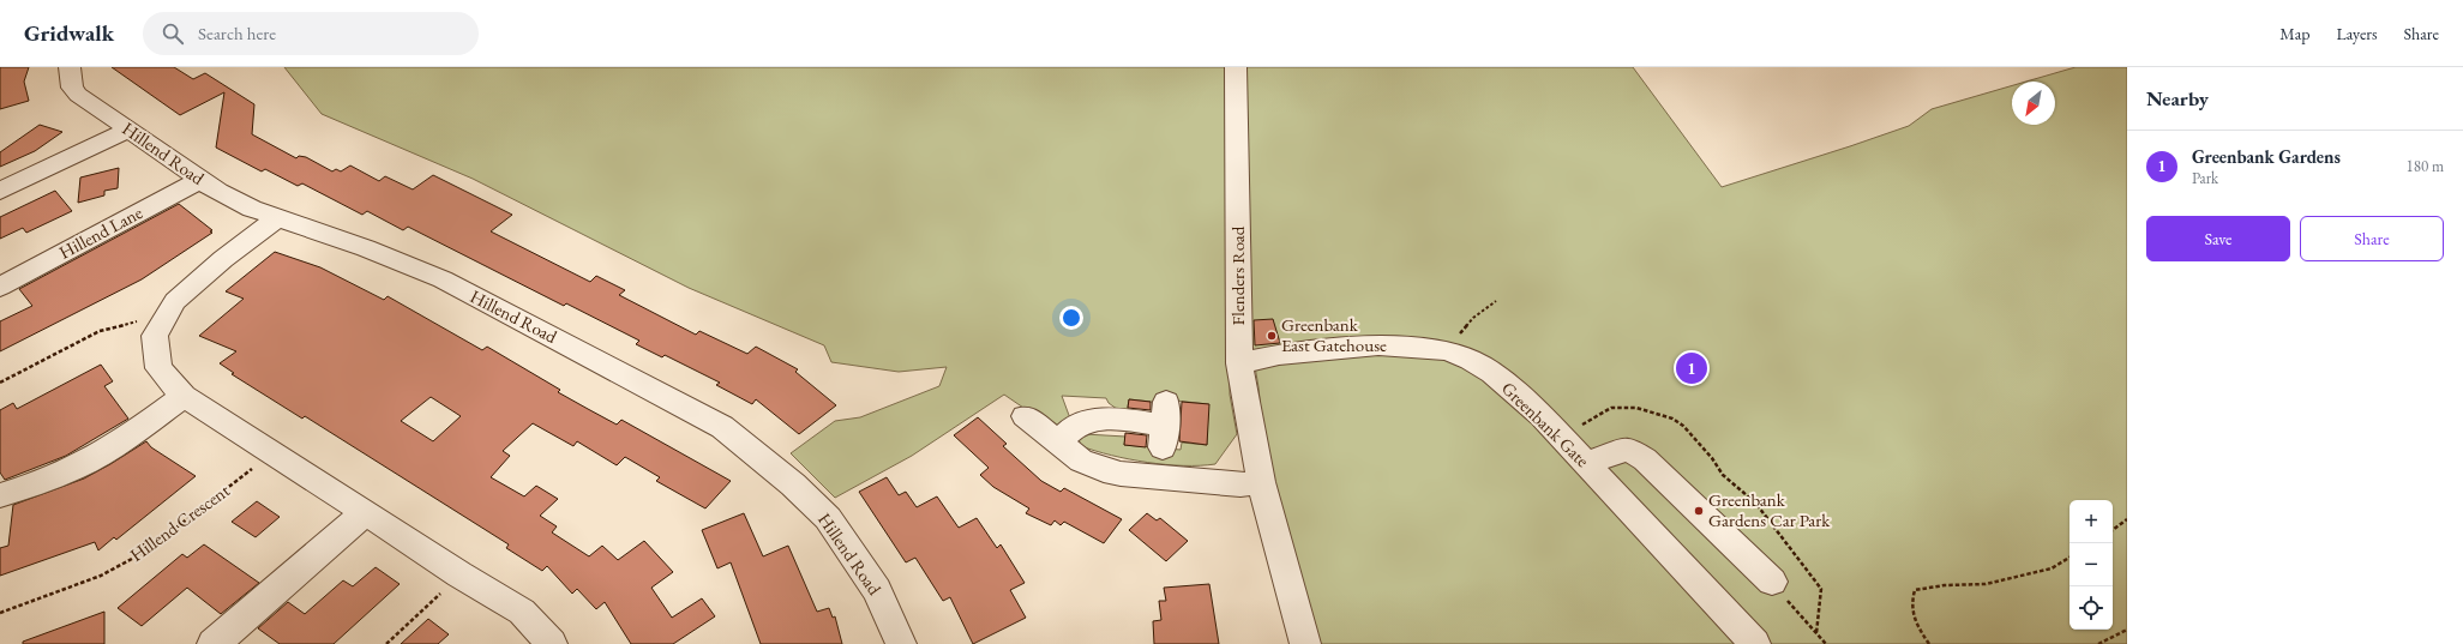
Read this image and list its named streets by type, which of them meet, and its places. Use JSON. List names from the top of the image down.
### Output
{
  "streets": {
    "street": [
      "Hillend Road",
      "Hillend Lane",
      "Flenders Road",
      "Greenbank Gate"
    ],
    "path": ["Hillend Crescent"]
  },
  "crossings": [
    ["Hillend Road", "Hillend Lane"],
    ["Flenders Road", "Greenbank Gate"]
  ],
  "places": ["Greenbank East Gatehouse", "Greenbank Gardens Car Park"],
  "north": "bottom left",
  "page": {
    "header": "Gridwalk",
    "search": "Search here",
    "nav": ["Map", "Layers", "Share"],
    "heading": "Nearby",
    "list": [
      {
        "mark": "1",
        "name": "Greenbank Gardens",
        "note": "Park",
        "value": "180 m"
      }
    ],
    "buttons": ["Save", "Share"],
    "pins": "1",
    "map_buttons": ["+", "−"]
  }
}
